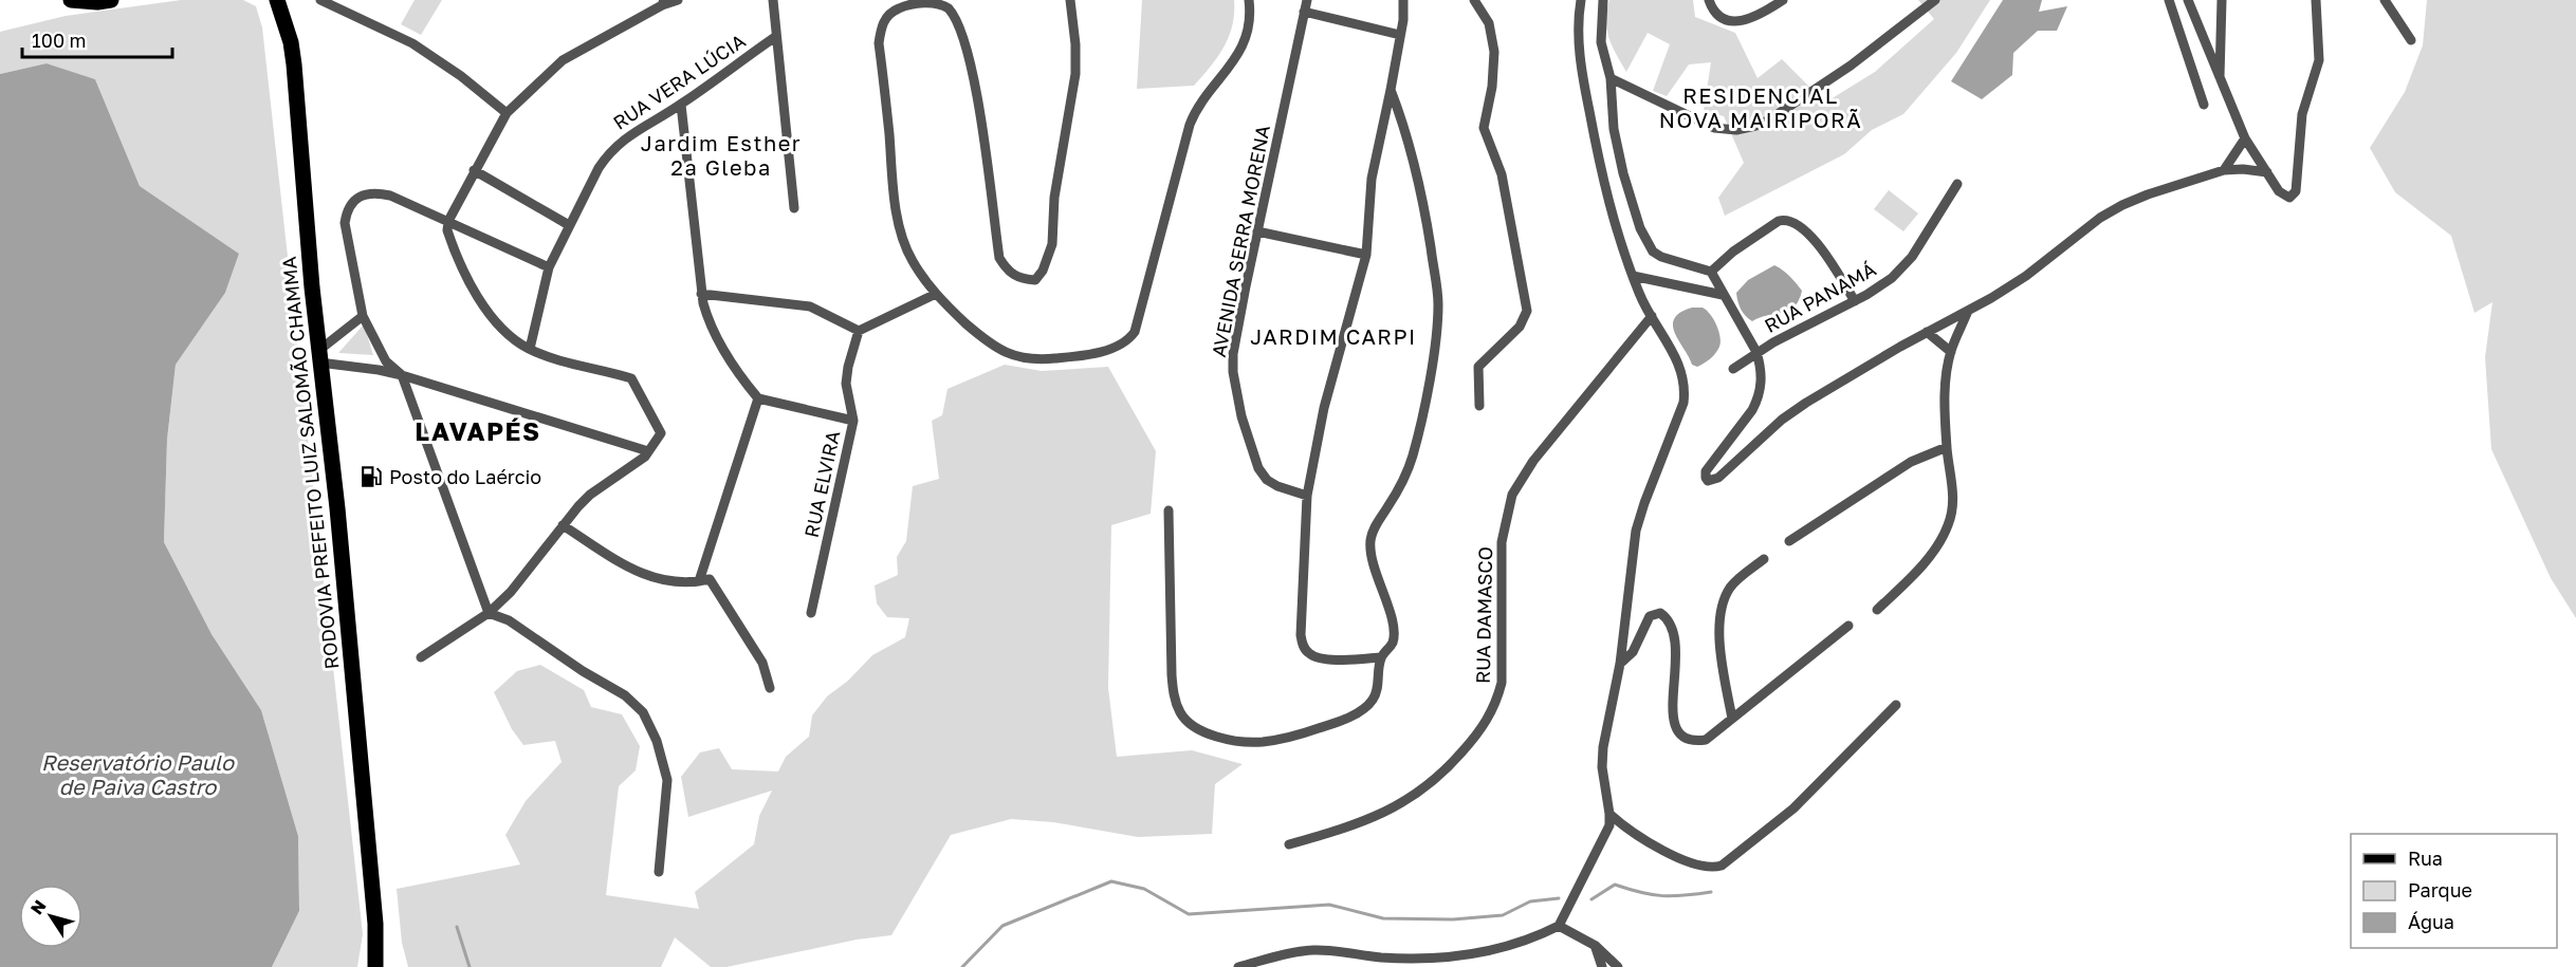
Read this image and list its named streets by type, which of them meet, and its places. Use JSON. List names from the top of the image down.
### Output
{
  "streets": {
    "main road": ["RODOVIA PREFEITO LUIZ SALOMÃO CHAMMA"],
    "street": [
      "RUA VERA LÚCIA",
      "AVENIDA SERRA MORENA",
      "RUA PANAMÁ",
      "RUA ELVIRA",
      "RUA DAMASCO"
    ]
  },
  "districts": [
    "RESIDENCIAL NOVA MAIRIPORÃ",
    "Jardim Esther 2ª Gleba",
    "JARDIM CARPI",
    "LAVAPÉS"
  ],
  "water": ["Reservatório Paulo de Paiva Castro"],
  "places": {
    "fuel station": ["Posto do Laércio"]
  },
  "legend": ["Rua", "Parque", "Água"],
  "scale_bar": "100 m",
  "north": "top left"
}
